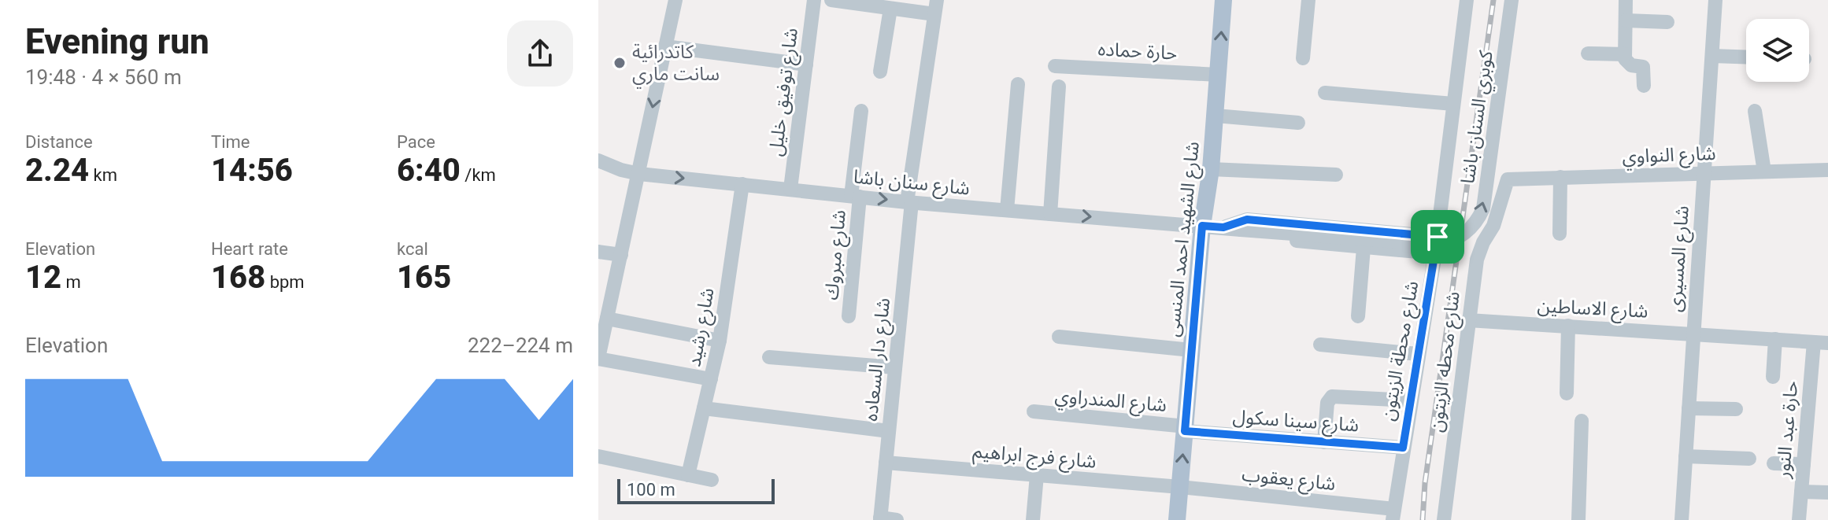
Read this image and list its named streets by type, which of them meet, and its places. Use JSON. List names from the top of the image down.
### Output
{
  "streets": {
    "main road": ["شارع الشهيد احمد المنسى"],
    "street": [
      "حارة حماده",
      "شارع توفيق خليل",
      "كوبري السنان باشا",
      "شارع النواوي",
      "شارع سنان باشا",
      "شارع مبروك",
      "شارع المسيرى",
      "شارع الاساطين",
      "شارع رشيد",
      "شارع محطة الزيتون",
      "شارع دار السعاده",
      "شارع محطه الزيتون",
      "شارع المندراوي",
      "شارع سينا سكول",
      "حارة عبد النور",
      "شارع فرج ابراهيم",
      "شارع يعقوب"
    ]
  },
  "crossings": [
    ["حارة حماده", "شارع الشهيد احمد المنسى"],
    ["شارع توفيق خليل", "شارع سنان باشا"],
    ["كوبري السنان باشا", "شارع سنان باشا"],
    ["شارع النواوي", "شارع المسيرى"],
    ["شارع النواوي", "شارع محطه الزيتون"],
    ["شارع سنان باشا", "شارع الشهيد احمد المنسى"],
    ["شارع سنان باشا", "شارع مبروك"],
    ["شارع سنان باشا", "شارع رشيد"],
    ["شارع سنان باشا", "شارع محطة الزيتون"],
    ["شارع سنان باشا", "شارع دار السعاده"],
    ["شارع الشهيد احمد المنسى", "شارع المندراوي"],
    ["شارع الشهيد احمد المنسى", "شارع سينا سكول"],
    ["شارع الشهيد احمد المنسى", "شارع فرج ابراهيم"],
    ["شارع الشهيد احمد المنسى", "شارع يعقوب"],
    ["شارع المسيرى", "شارع الاساطين"],
    ["شارع الاساطين", "شارع محطه الزيتون"],
    ["شارع الاساطين", "حارة عبد النور"],
    ["شارع محطة الزيتون", "شارع سينا سكول"],
    ["شارع محطة الزيتون", "شارع يعقوب"],
    ["شارع دار السعاده", "شارع فرج ابراهيم"],
    ["شارع المندراوي", "شارع سينا سكول"],
    ["شارع فرج ابراهيم", "شارع يعقوب"]
  ],
  "places": ["كاتدرائية سانت ماري"],
  "scale_bar": "100 m",
  "page": {
    "heading": ["Evening run", "19:48 · 4 × 560 m"],
    "stats": [
      ["Distance", "2.24 km"],
      ["Time", "14:56"],
      ["Pace", "6:40 /km"],
      ["Elevation", "12 m"],
      ["Heart rate", "168 bpm"],
      ["kcal", "165"]
    ],
    "chart": ["Elevation", "222–224 m"],
    "scale": "100 m"
  }
}
